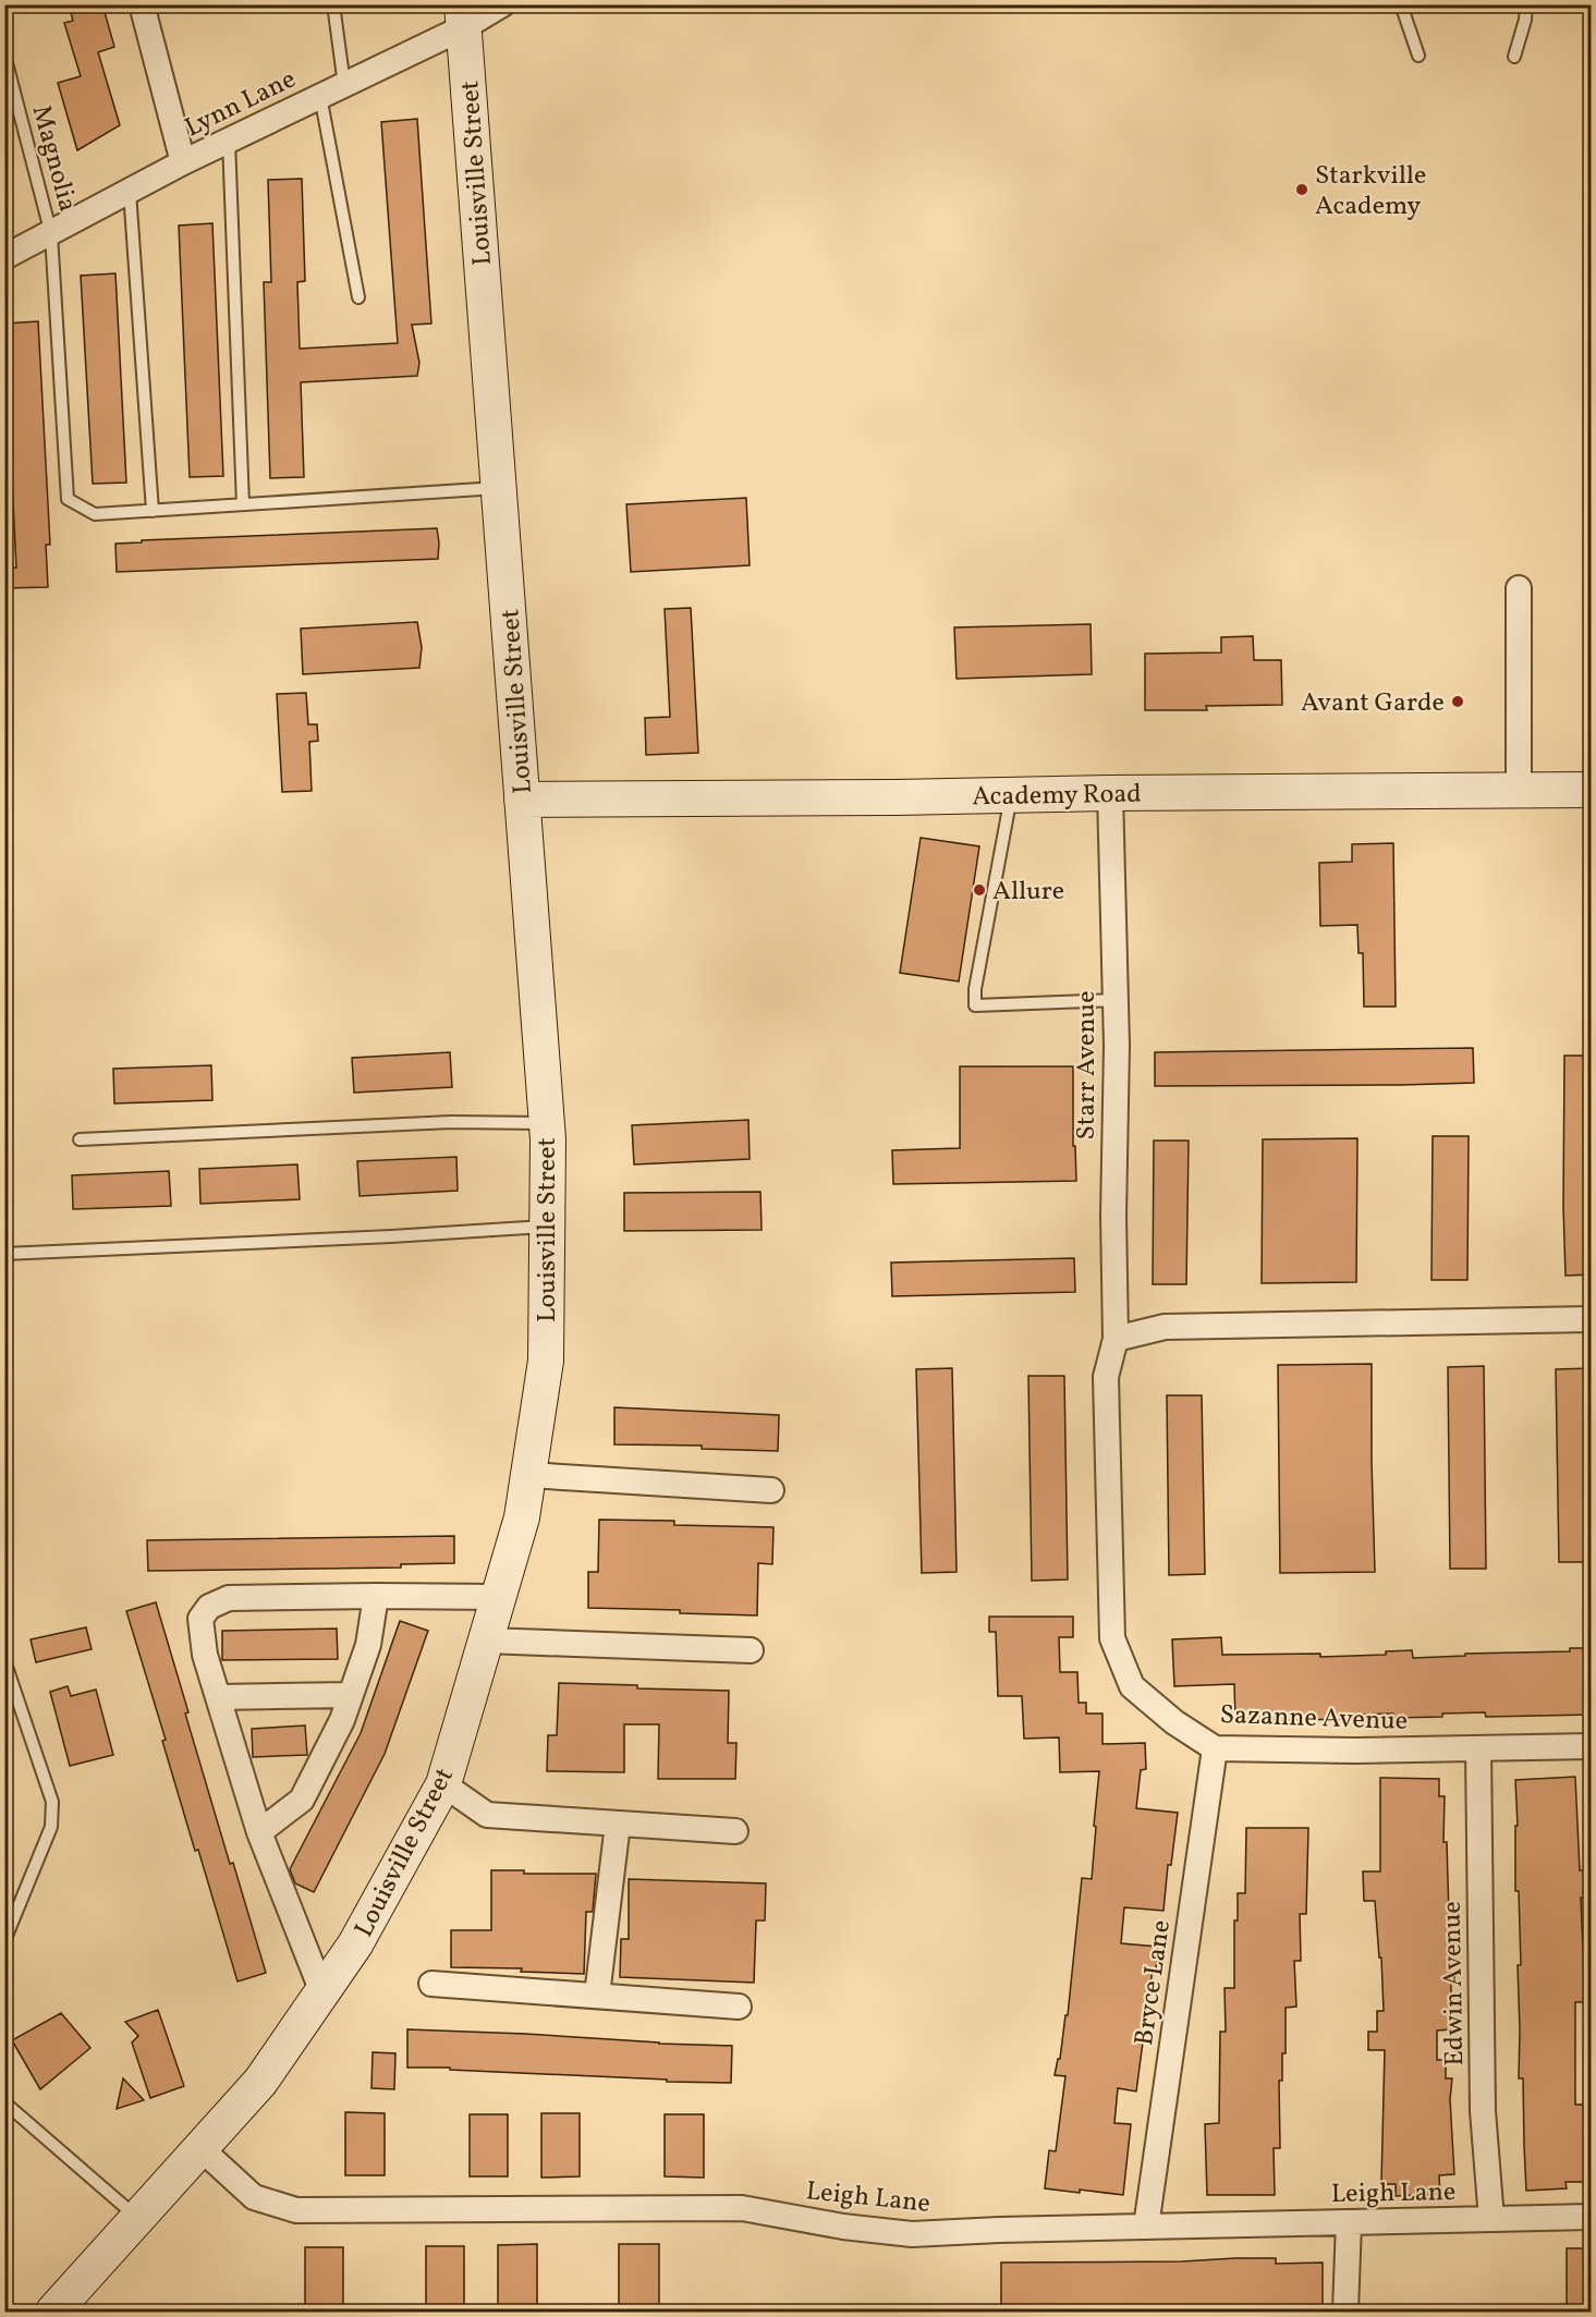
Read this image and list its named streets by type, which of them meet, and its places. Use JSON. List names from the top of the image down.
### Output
{
  "streets": {
    "main road": ["Louisville Street", "Academy Road"],
    "street": [
      "Lynn Lane",
      "Starr Avenue",
      "Sazanne Avenue",
      "Bryce Lane",
      "Edwin Avenue",
      "Leigh Lane"
    ],
    "lane": ["Magnolia"]
  },
  "crossings": [
    ["Lynn Lane", "Magnolia"],
    ["Lynn Lane", "Louisville Street"],
    ["Louisville Street", "Academy Road"],
    ["Louisville Street", "Leigh Lane"],
    ["Academy Road", "Starr Avenue"],
    ["Starr Avenue", "Sazanne Avenue"],
    ["Sazanne Avenue", "Bryce Lane"],
    ["Sazanne Avenue", "Edwin Avenue"],
    ["Bryce Lane", "Leigh Lane"],
    ["Edwin Avenue", "Leigh Lane"]
  ],
  "places": ["Starkville Academy", "Avant Garde", "Allure"]
}
